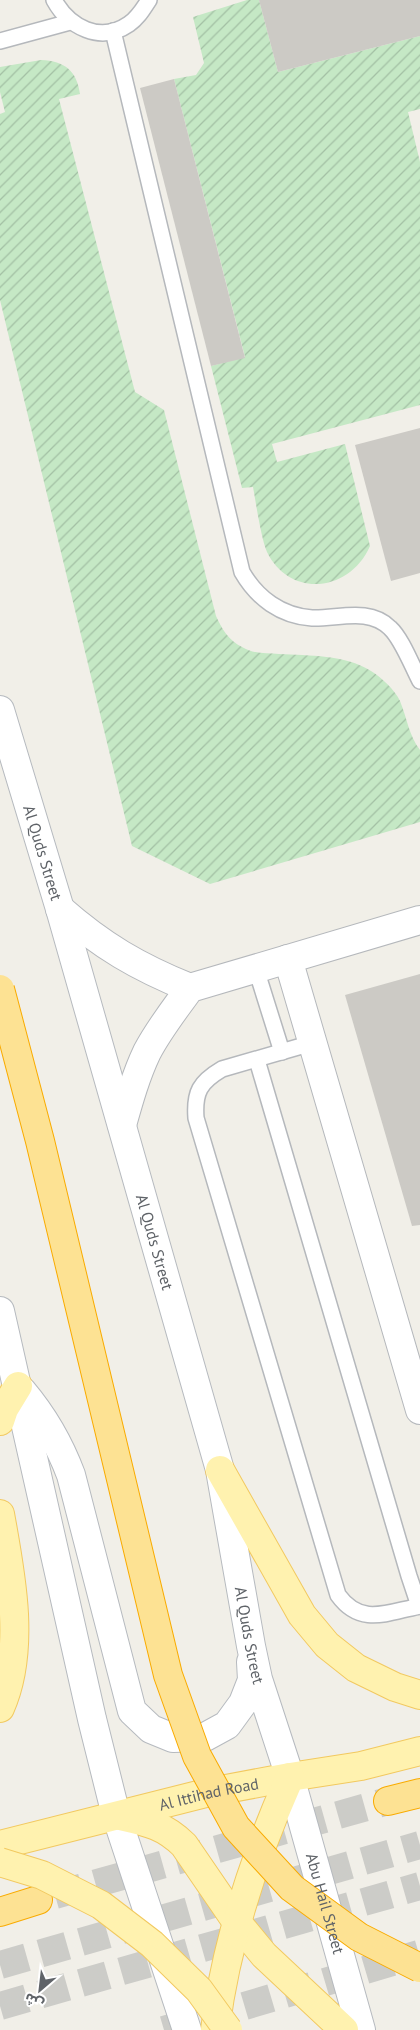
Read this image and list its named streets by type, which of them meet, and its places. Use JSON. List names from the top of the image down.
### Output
{
  "streets": {
    "main road": ["Al Quds Street", "Al Ittihad Road", "Abu Hail Street"]
  },
  "crossings": [
    ["Al Quds Street", "Al Ittihad Road"],
    ["Al Quds Street", "Abu Hail Street"],
    ["Al Ittihad Road", "Abu Hail Street"]
  ],
  "north": "bottom left"
}
